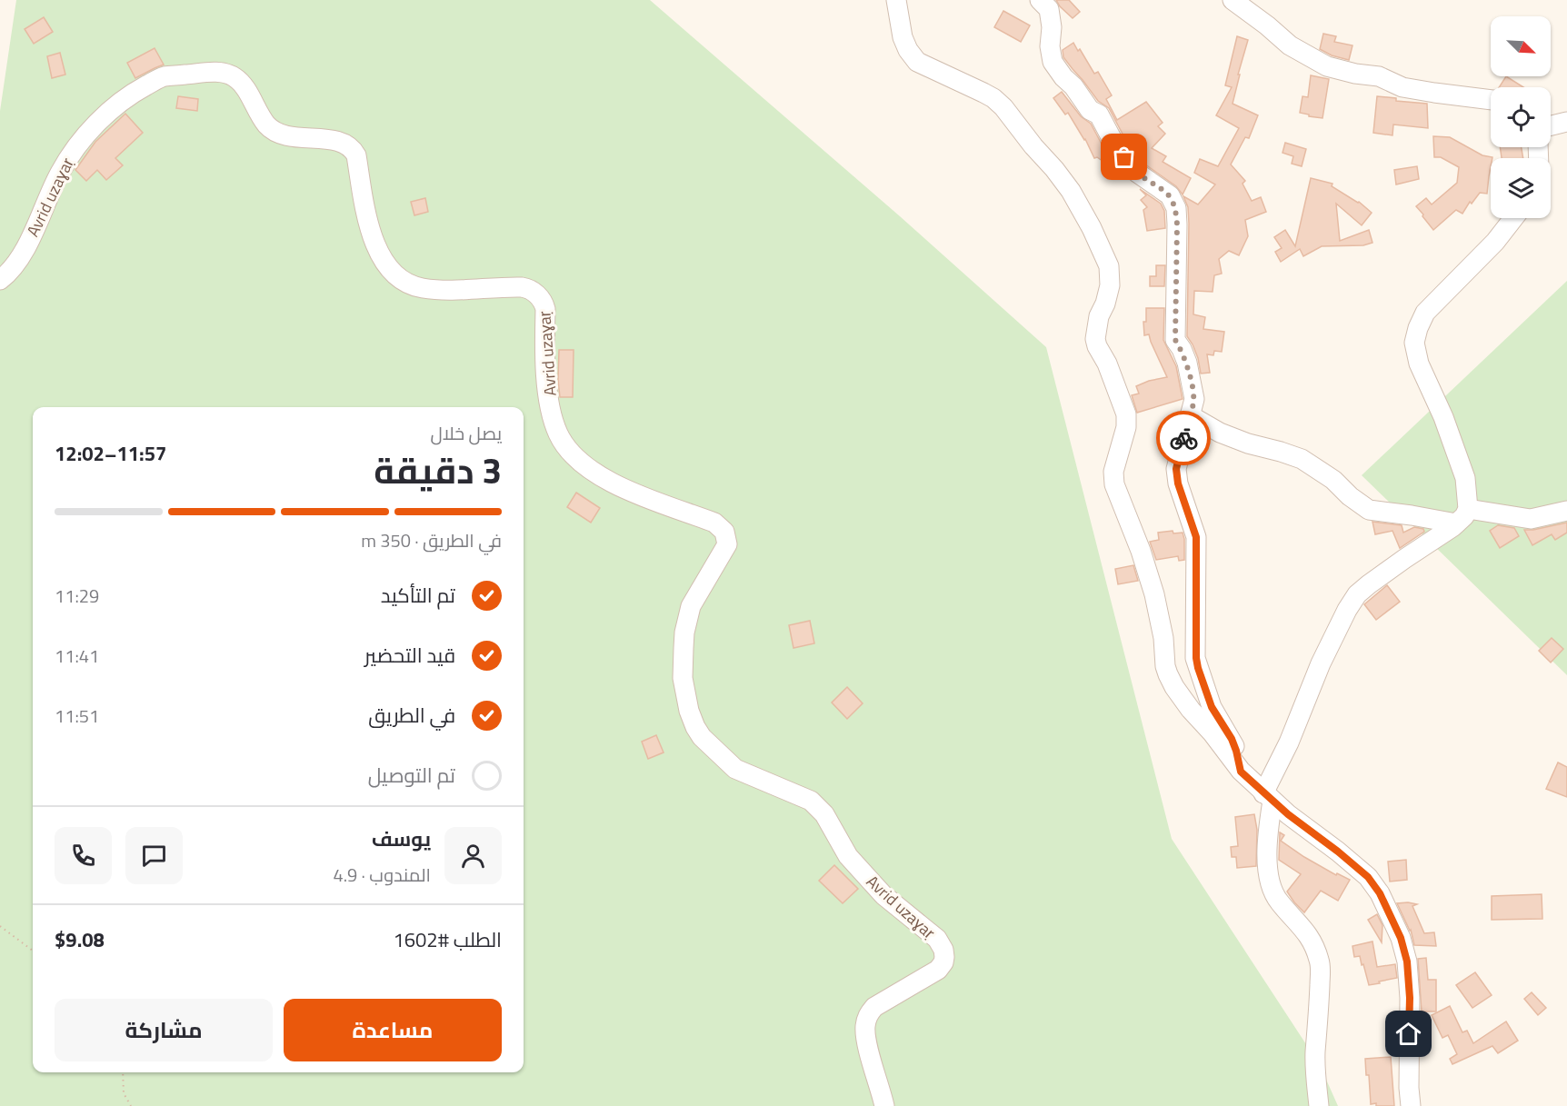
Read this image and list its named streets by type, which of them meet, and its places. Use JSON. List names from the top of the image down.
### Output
{
  "streets": {
    "street": ["Avrid uzaɣaṛ"]
  },
  "north": "bottom right",
  "page": {
    "heading": ["3 دقيقة", "يصل خلال", "11:57–12:02"],
    "panel": [
      "يوسف",
      "المندوب · 4.9",
      "الطلب #1602",
      "$9.08"
    ],
    "bar": "في الطريق · 350 m",
    "list": [
      ["تم التأكيد", "11:29"],
      ["قيد التحضير", "11:41"],
      ["في الطريق", "11:51"],
      "تم التوصيل"
    ],
    "buttons": ["مساعدة", "مشاركة"]
  }
}
